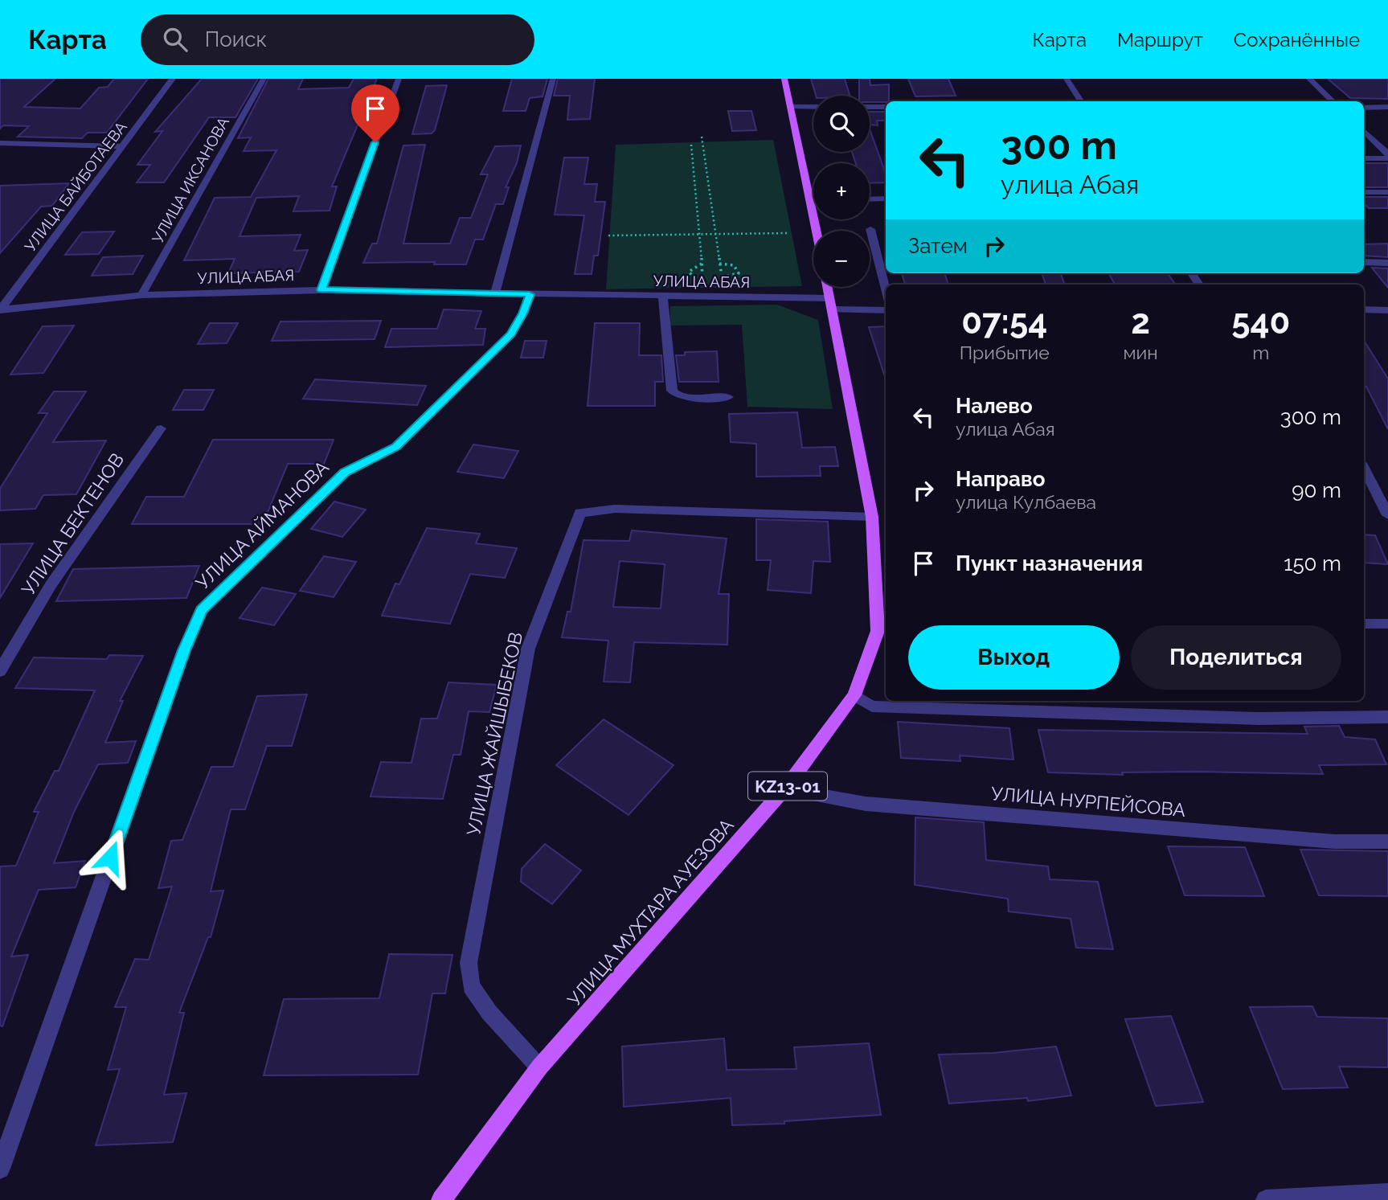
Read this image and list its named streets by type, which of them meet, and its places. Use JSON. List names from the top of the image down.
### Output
{
  "streets": {
    "main road": ["KZ13-01", "УЛИЦА МУХТАРА АУЕЗОВА"],
    "street": [
      "УЛИЦА ИКСАНОВА",
      "УЛИЦА БАЙБОТАЕВА",
      "УЛИЦА АБАЯ",
      "УЛИЦА БЕКТЕНОВ",
      "УЛИЦА АЙМАНОВА",
      "УЛИЦА ЖАЙШЫБЕКОВ",
      "УЛИЦА НУРПЕЙСОВА"
    ]
  },
  "crossings": [
    ["УЛИЦА ИКСАНОВА", "УЛИЦА АБАЯ"],
    ["УЛИЦА БАЙБОТАЕВА", "УЛИЦА АБАЯ"],
    ["УЛИЦА АБАЯ", "УЛИЦА АЙМАНОВА"],
    ["УЛИЦА АБАЯ", "УЛИЦА МУХТАРА АУЕЗОВА"],
    ["УЛИЦА ЖАЙШЫБЕКОВ", "УЛИЦА МУХТАРА АУЕЗОВА"],
    ["УЛИЦА НУРПЕЙСОВА", "УЛИЦА МУХТАРА АУЕЗОВА"]
  ],
  "page": {
    "header": "Карта",
    "search": "Поиск",
    "nav": ["Карта", "Маршрут", "Сохранённые"],
    "map_buttons": ["+", "−"],
    "turn": ["300 m", "улица Абая"],
    "then": "Затем",
    "eta": [
      "07:54",
      "Прибытие",
      "2",
      "мин",
      "540",
      "m"
    ],
    "list": [
      {
        "name": "Налево",
        "note": "улица Абая",
        "value": "300 m"
      },
      {
        "name": "Направо",
        "note": "улица Кулбаева",
        "value": "90 m"
      },
      {
        "name": "Пункт назначения",
        "value": "150 m"
      }
    ],
    "buttons": ["Выход", "Поделиться"]
  }
}
